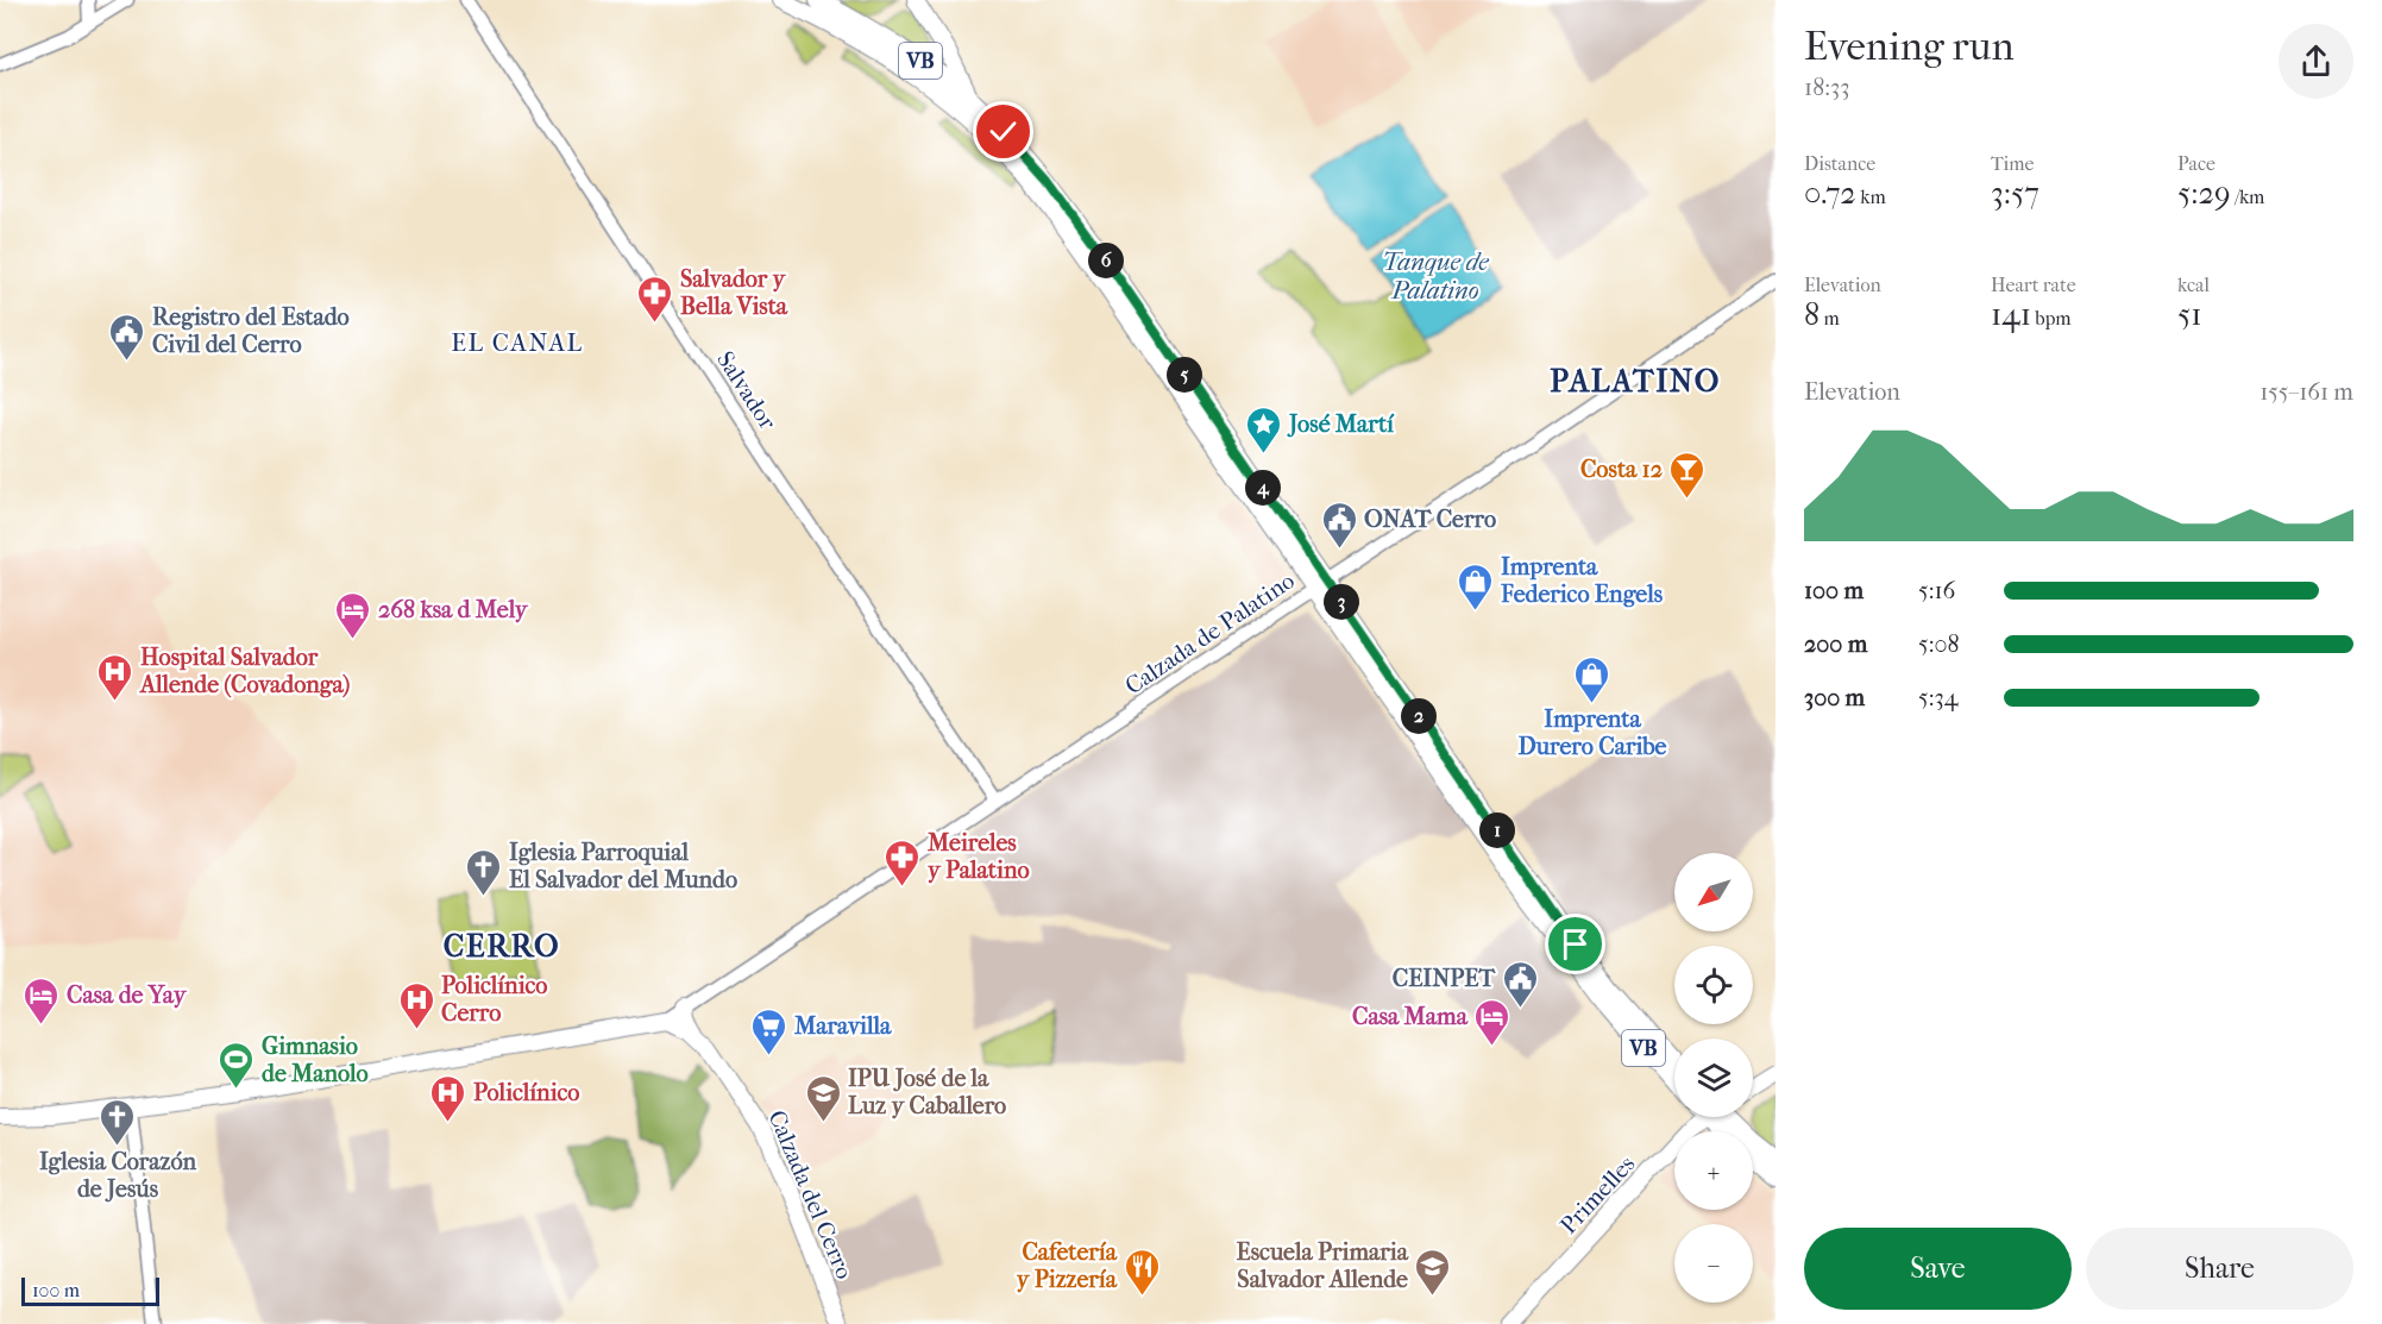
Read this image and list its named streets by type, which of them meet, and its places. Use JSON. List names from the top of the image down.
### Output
{
  "streets": {
    "main road": ["VB", "Calzada del Cerro", "Primelles"],
    "street": ["Salvador", "Calzada de Palatino"]
  },
  "crossings": [
    ["VB", "Calzada de Palatino"],
    ["Salvador", "Calzada de Palatino"],
    ["Calzada de Palatino", "Calzada del Cerro"]
  ],
  "districts": ["EL CANAL", "PALATINO", "CERRO"],
  "water": ["Tanque de Palatino"],
  "places": {
    "pharmacy": ["Salvador y Bella Vista", "Meireles y Palatino"],
    "public building": ["Registro del Estado Civil del Cerro", "ONAT Cerro", "CEINPET"],
    "place": ["José Martí"],
    "bar": ["Costa 12"],
    "shop": ["Imprenta Federico Engels", "Imprenta Durero Caribe"],
    "hotel": ["268 ksa d Mely", "Casa de Yay", "Casa Mama"],
    "hospital": ["Hospital Salvador Allende (Covadonga)", "Policlínico Cerro", "Policlínico"],
    "church": ["Iglesia Parroquial El Salvador del Mundo", "Iglesia Corazón de Jesús"],
    "supermarket": ["Maravilla"],
    "sports": ["Gimnasio de Manolo"],
    "school or university": ["IPU José de la Luz y Caballero", "Escuela Primaria Salvador Allende"],
    "restaurant": ["Cafetería y Pizzería"]
  },
  "scale_bar": "100 m",
  "north": "bottom left",
  "page": {
    "heading": ["Evening run", "18:33"],
    "stats": [
      ["Distance", "0.72 km"],
      ["Time", "3:57"],
      ["Pace", "5:29 /km"],
      ["Elevation", "8 m"],
      ["Heart rate", "141 bpm"],
      ["kcal", "51"]
    ],
    "pins": [
      "6",
      "5",
      "4",
      "3",
      "2",
      "1"
    ],
    "chart": ["Elevation", "155–161 m"],
    "list": [
      {
        "name": "100 m",
        "note": "5:16"
      },
      {
        "name": "200 m",
        "note": "5:08"
      },
      {
        "name": "300 m",
        "note": "5:34"
      }
    ],
    "map_buttons": ["+", "−"],
    "buttons": ["Save", "Share"],
    "scale": "100 m"
  }
}
